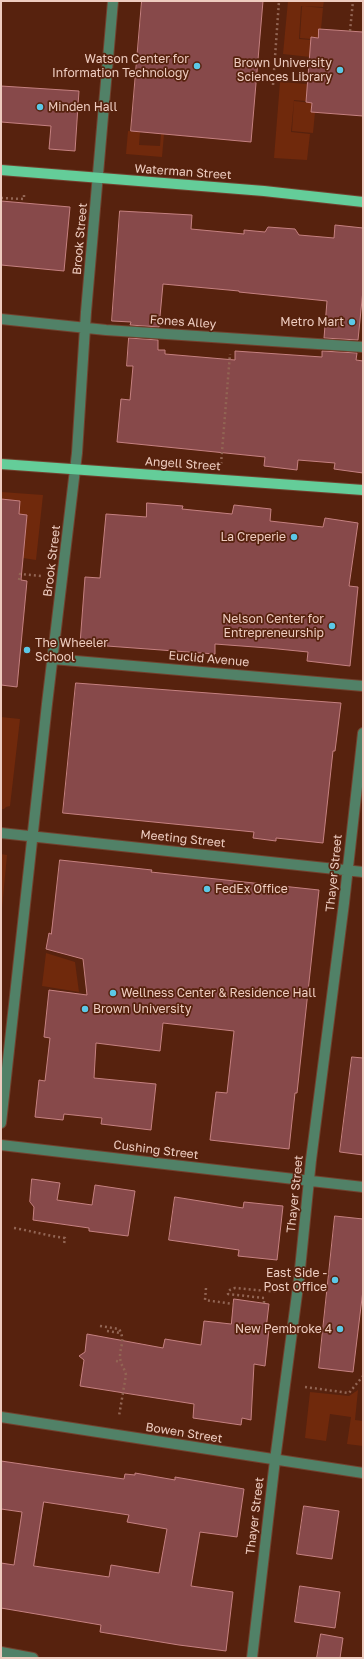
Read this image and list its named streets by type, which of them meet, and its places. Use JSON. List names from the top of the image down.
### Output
{
  "streets": {
    "main road": ["Waterman Street", "Angell Street"],
    "street": [
      "Brook Street",
      "Fones Alley",
      "Euclid Avenue",
      "Meeting Street",
      "Thayer Street",
      "Cushing Street",
      "Bowen Street"
    ]
  },
  "crossings": [
    ["Waterman Street", "Brook Street"],
    ["Brook Street", "Fones Alley"],
    ["Brook Street", "Angell Street"],
    ["Brook Street", "Euclid Avenue"],
    ["Brook Street", "Meeting Street"],
    ["Meeting Street", "Thayer Street"],
    ["Thayer Street", "Cushing Street"],
    ["Thayer Street", "Bowen Street"]
  ],
  "places": [
    "Watson Center for Information Technology",
    "Brown University Sciences Library",
    "Minden Hall",
    "Metro Mart",
    "La Creperie",
    "Nelson Center for Entrepreneurship",
    "The Wheeler School",
    "FedEx Office",
    "Wellness Center & Residence Hall",
    "Brown University",
    "East Side - Post Office",
    "New Pembroke 4"
  ]
}
